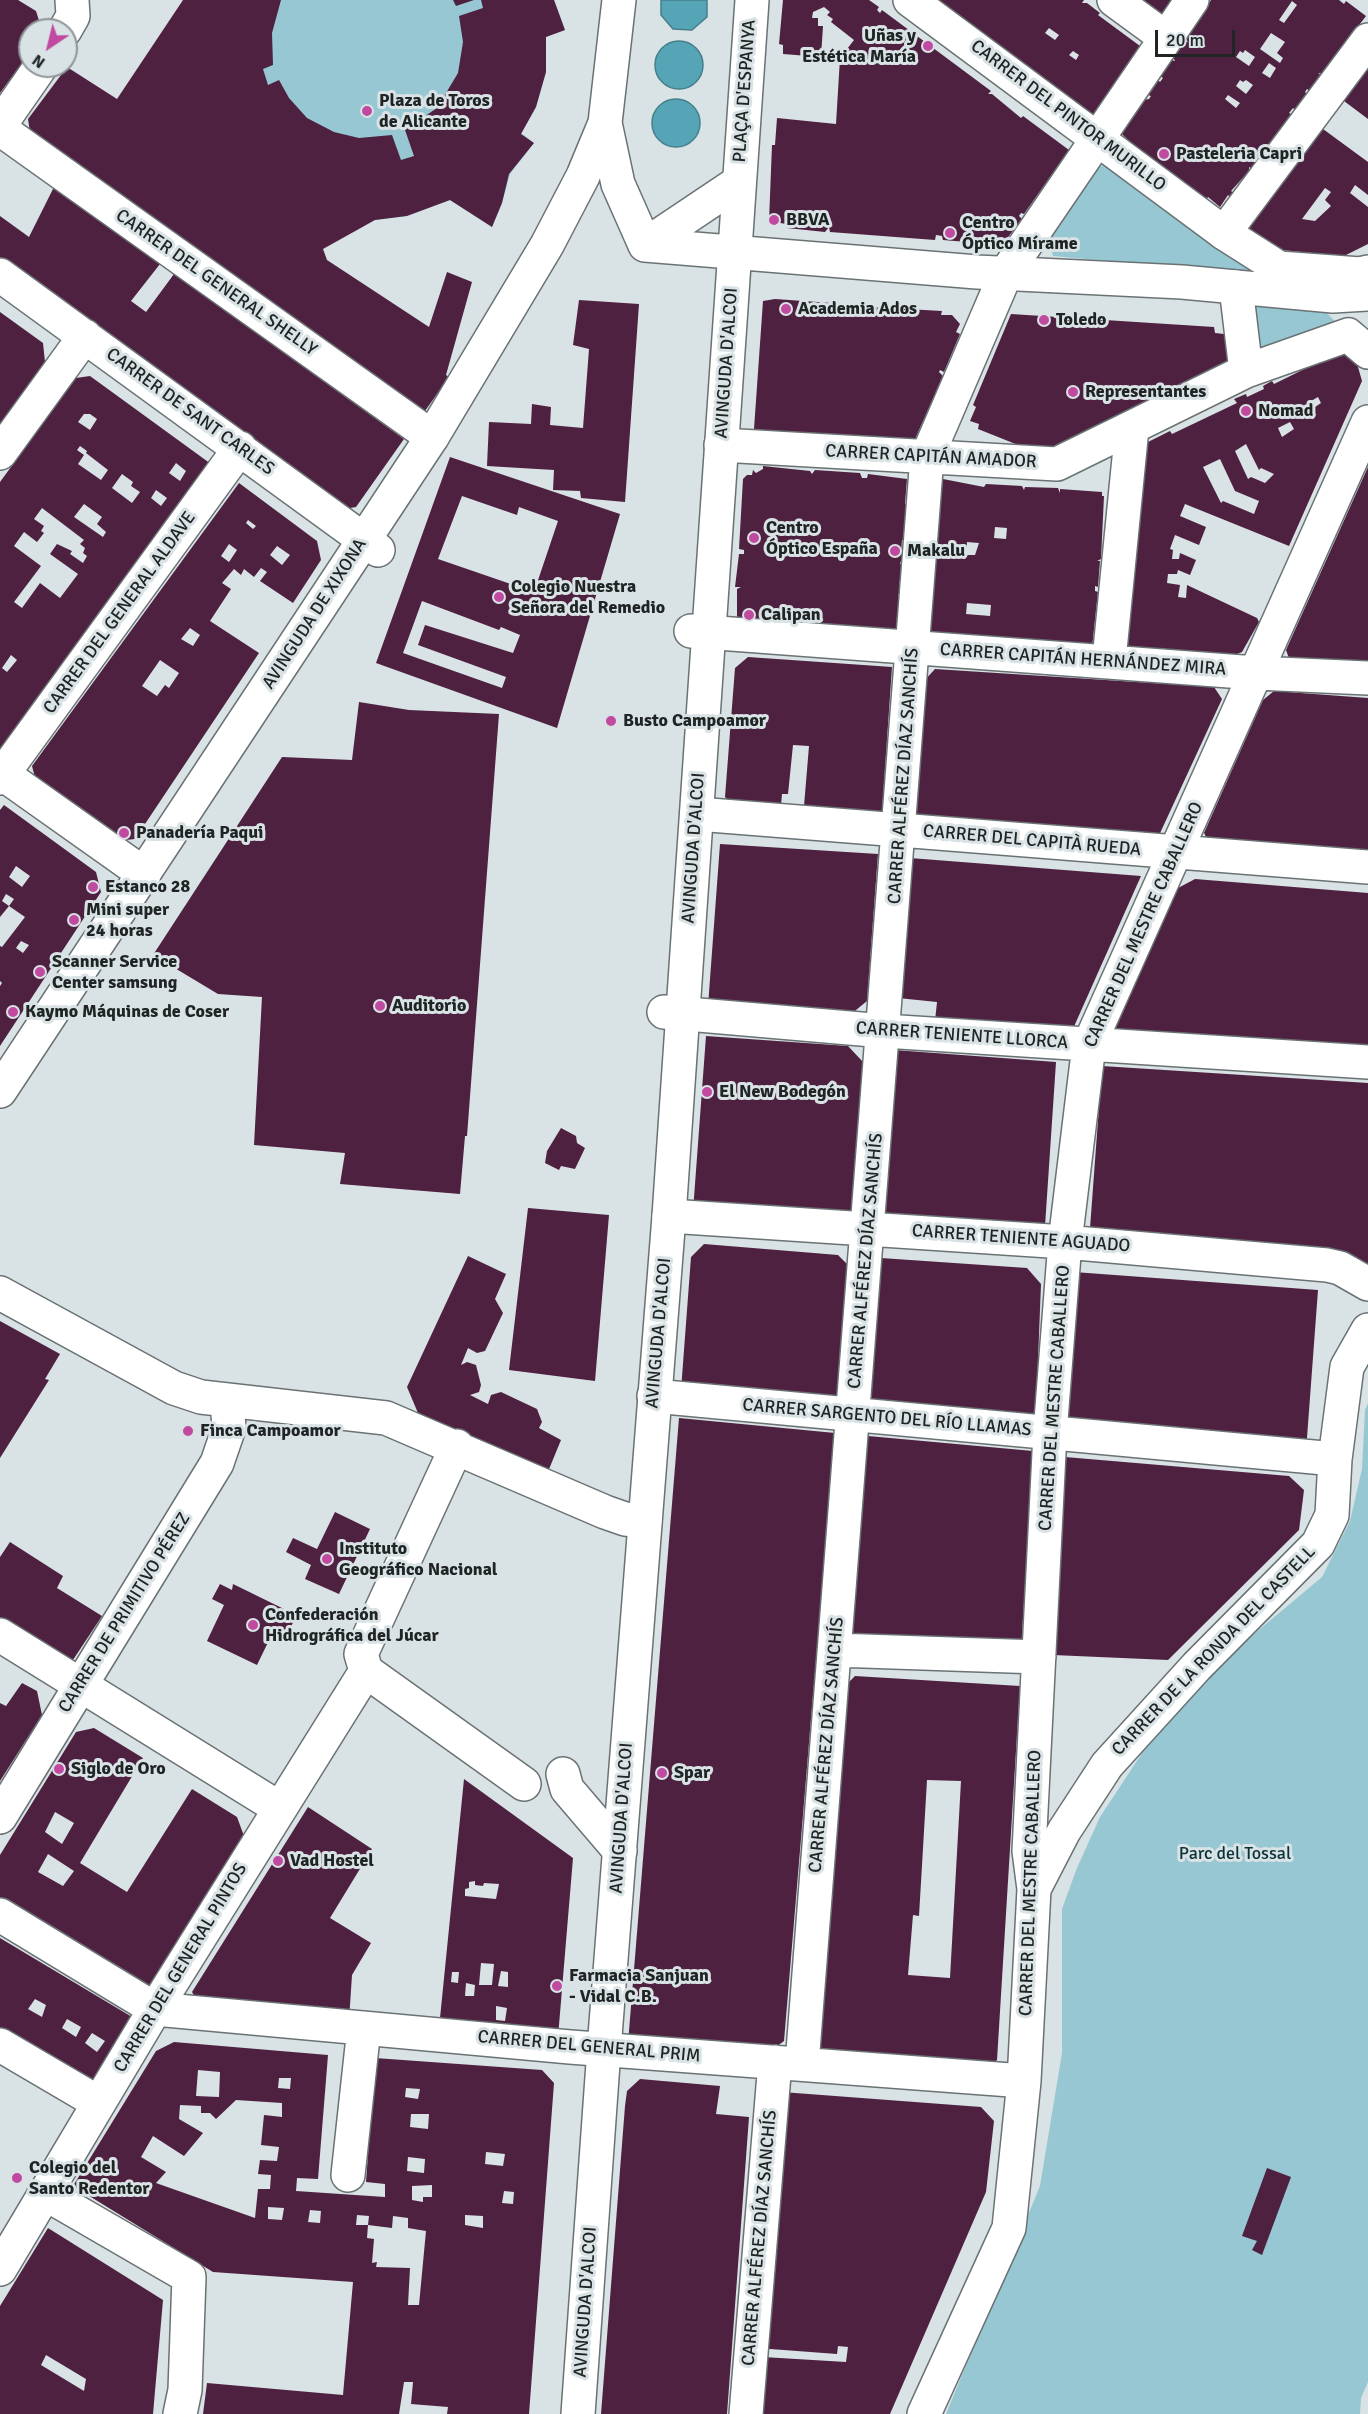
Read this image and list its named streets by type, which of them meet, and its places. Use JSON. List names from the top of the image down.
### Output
{
  "streets": {
    "street": [
      "PLAÇA D'ESPANYA",
      "CARRER DEL PINTOR MURILLO",
      "CARRER DEL GENERAL SHELLY",
      "AVINGUDA D'ALCOI",
      "CARRER DE SANT CARLES",
      "CARRER CAPITÁN AMADOR",
      "CARRER DEL GENERAL ALDAVE",
      "AVINGUDA DE XIXONA",
      "CARRER CAPITÁN HERNÁNDEZ MIRA",
      "CARRER ALFÉREZ DÍAZ SANCHÍS",
      "CARRER DEL CAPITÀ RUEDA",
      "CARRER DEL MESTRE CABALLERO",
      "CARRER TENIENTE LLORCA",
      "CARRER TENIENTE AGUADO",
      "CARRER SARGENTO DEL RÍO LLAMAS",
      "CARRER DE PRIMITIVO PÉREZ",
      "CARRER DE LA RONDA DEL CASTELL",
      "CARRER DEL GENERAL PINTOS",
      "CARRER DEL GENERAL PRIM"
    ]
  },
  "crossings": [
    ["PLAÇA D'ESPANYA", "AVINGUDA D'ALCOI"],
    ["CARRER DEL PINTOR MURILLO", "CARRER ALFÉREZ DÍAZ SANCHÍS"],
    ["CARRER DEL GENERAL SHELLY", "AVINGUDA DE XIXONA"],
    ["AVINGUDA D'ALCOI", "CARRER CAPITÁN AMADOR"],
    ["AVINGUDA D'ALCOI", "CARRER CAPITÁN HERNÁNDEZ MIRA"],
    ["AVINGUDA D'ALCOI", "CARRER DEL CAPITÀ RUEDA"],
    ["AVINGUDA D'ALCOI", "CARRER TENIENTE LLORCA"],
    ["AVINGUDA D'ALCOI", "CARRER TENIENTE AGUADO"],
    ["AVINGUDA D'ALCOI", "CARRER SARGENTO DEL RÍO LLAMAS"],
    ["AVINGUDA D'ALCOI", "CARRER DEL GENERAL PRIM"],
    ["CARRER DE SANT CARLES", "CARRER DEL GENERAL ALDAVE"],
    ["CARRER DE SANT CARLES", "AVINGUDA DE XIXONA"],
    ["CARRER CAPITÁN AMADOR", "CARRER ALFÉREZ DÍAZ SANCHÍS"],
    ["CARRER CAPITÁN HERNÁNDEZ MIRA", "CARRER ALFÉREZ DÍAZ SANCHÍS"],
    ["CARRER CAPITÁN HERNÁNDEZ MIRA", "CARRER DEL MESTRE CABALLERO"],
    ["CARRER ALFÉREZ DÍAZ SANCHÍS", "CARRER DEL CAPITÀ RUEDA"],
    ["CARRER ALFÉREZ DÍAZ SANCHÍS", "CARRER TENIENTE LLORCA"],
    ["CARRER ALFÉREZ DÍAZ SANCHÍS", "CARRER TENIENTE AGUADO"],
    ["CARRER ALFÉREZ DÍAZ SANCHÍS", "CARRER SARGENTO DEL RÍO LLAMAS"],
    ["CARRER ALFÉREZ DÍAZ SANCHÍS", "CARRER DEL GENERAL PRIM"],
    ["CARRER DEL CAPITÀ RUEDA", "CARRER DEL MESTRE CABALLERO"],
    ["CARRER DEL MESTRE CABALLERO", "CARRER TENIENTE LLORCA"],
    ["CARRER DEL MESTRE CABALLERO", "CARRER TENIENTE AGUADO"],
    ["CARRER DEL MESTRE CABALLERO", "CARRER SARGENTO DEL RÍO LLAMAS"],
    ["CARRER DEL MESTRE CABALLERO", "CARRER DE LA RONDA DEL CASTELL"],
    ["CARRER DEL MESTRE CABALLERO", "CARRER DEL GENERAL PRIM"],
    ["CARRER SARGENTO DEL RÍO LLAMAS", "CARRER DE LA RONDA DEL CASTELL"],
    ["CARRER DEL GENERAL PINTOS", "CARRER DEL GENERAL PRIM"]
  ],
  "parks": ["Parc del Tossal"],
  "places": [
    "Uñas y Estética María",
    "Plaza de Toros de Alicante",
    "Pasteleria Capri",
    "BBVA",
    "Centro Óptico Mírame",
    "Academia Ados",
    "Toledo",
    "Representantes",
    "Nomad",
    "Centro Óptico España",
    "Makalu",
    "Colegio Nuestra Señora del Remedio",
    "Calipan",
    "Busto Campoamor",
    "Panadería Paqui",
    "Estanco 28",
    "Mini super 24 horas",
    "Scanner Service Center samsung",
    "Auditorio",
    "Kaymo Máquinas de Coser",
    "El New Bodegón",
    "Finca Campoamor",
    "Instituto Geográfico Nacional",
    "Confederación Hidrográfica del Júcar",
    "Siglo de Oro",
    "Spar",
    "Vad Hostel",
    "Farmacia Sanjuan - Vidal C.B.",
    "Colegio del Santo Redentor"
  ],
  "scale_bar": "20 m",
  "north": "bottom left"
}
